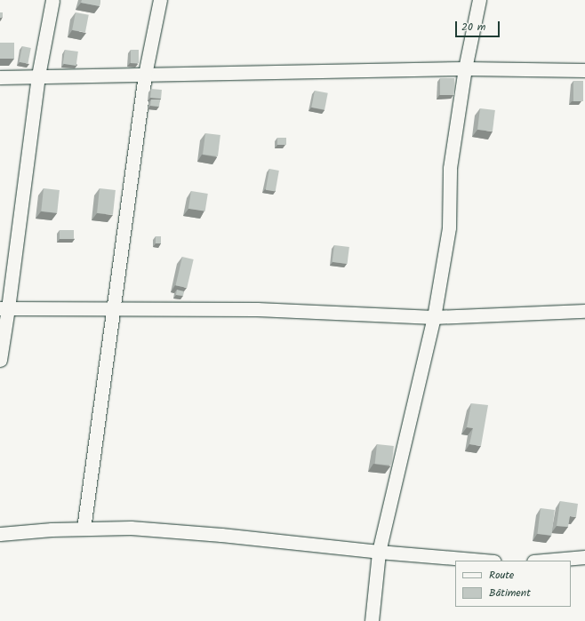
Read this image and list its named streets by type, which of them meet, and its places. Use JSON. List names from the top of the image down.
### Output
{
  "legend": ["Route", "Bâtiment"],
  "scale_bar": "20 m"
}
